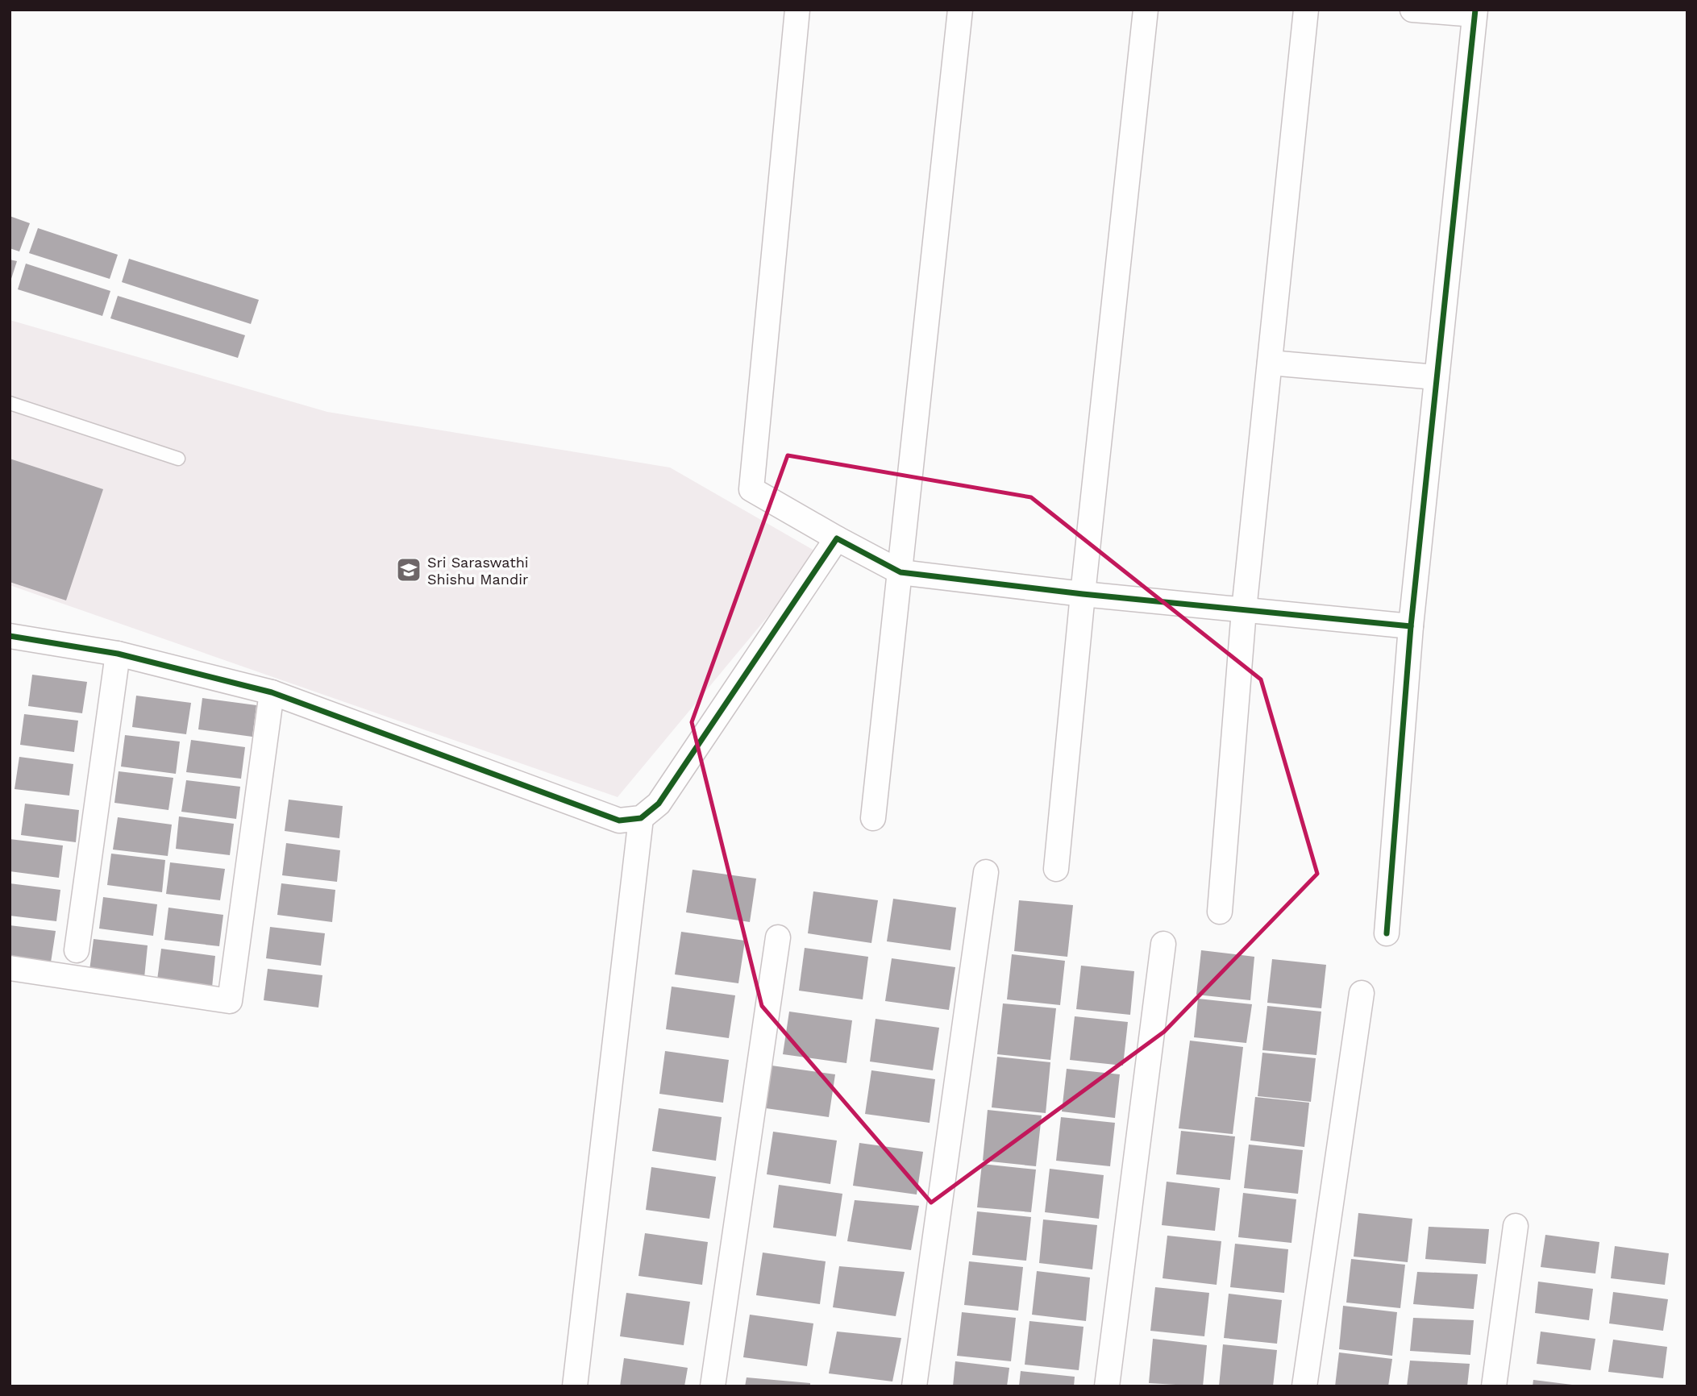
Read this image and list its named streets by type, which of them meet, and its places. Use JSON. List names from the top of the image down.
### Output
{
  "places": {
    "school or university": ["Sri Saraswathi Shishu Mandir"]
  }
}
